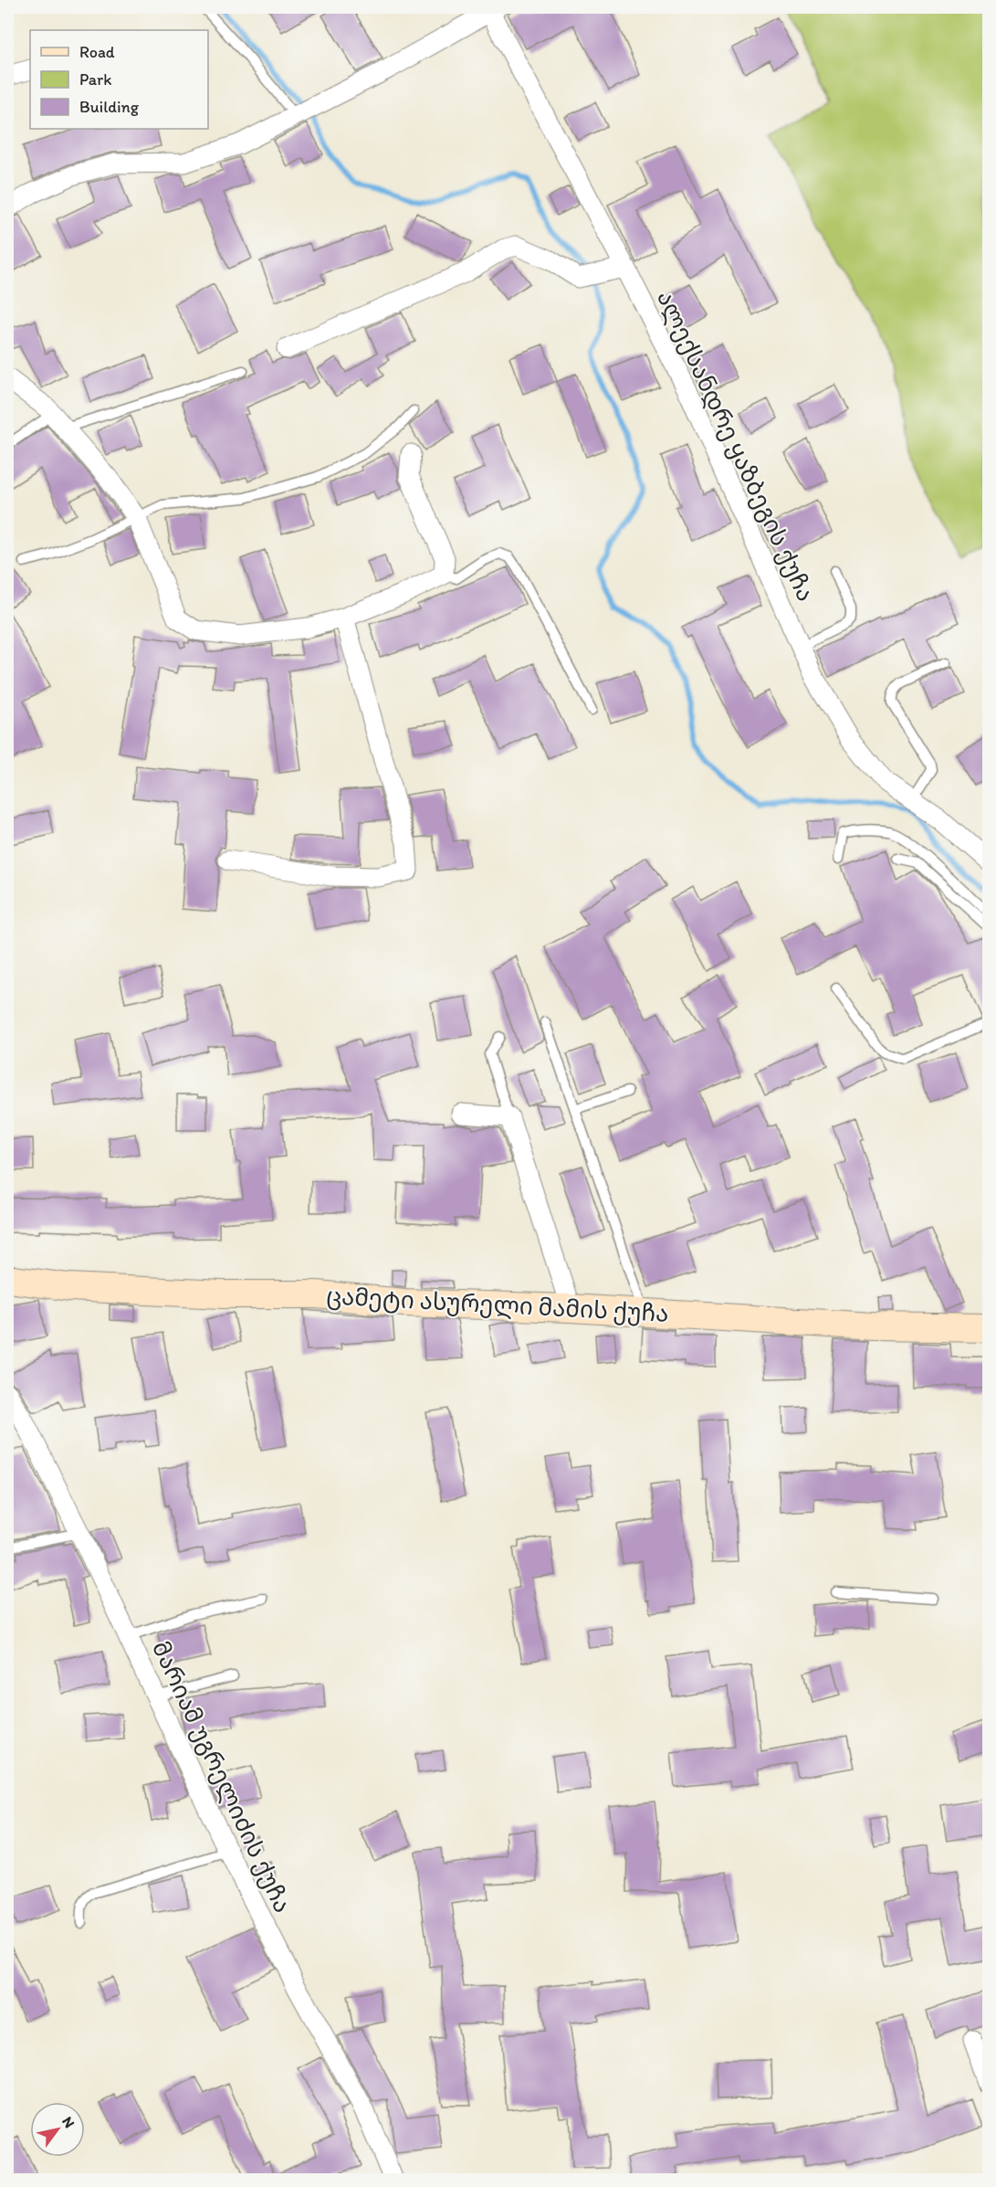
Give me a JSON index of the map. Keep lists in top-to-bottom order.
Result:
{
  "streets": {
    "street": ["ალექსანდრე ყაზბეგის ქუჩა", "ცამეტი ასურელი მამის ქუჩა", "მარიამ უგრელიძის ქუჩა"]
  },
  "legend": ["Road", "Park", "Building"],
  "north": "top right"
}
